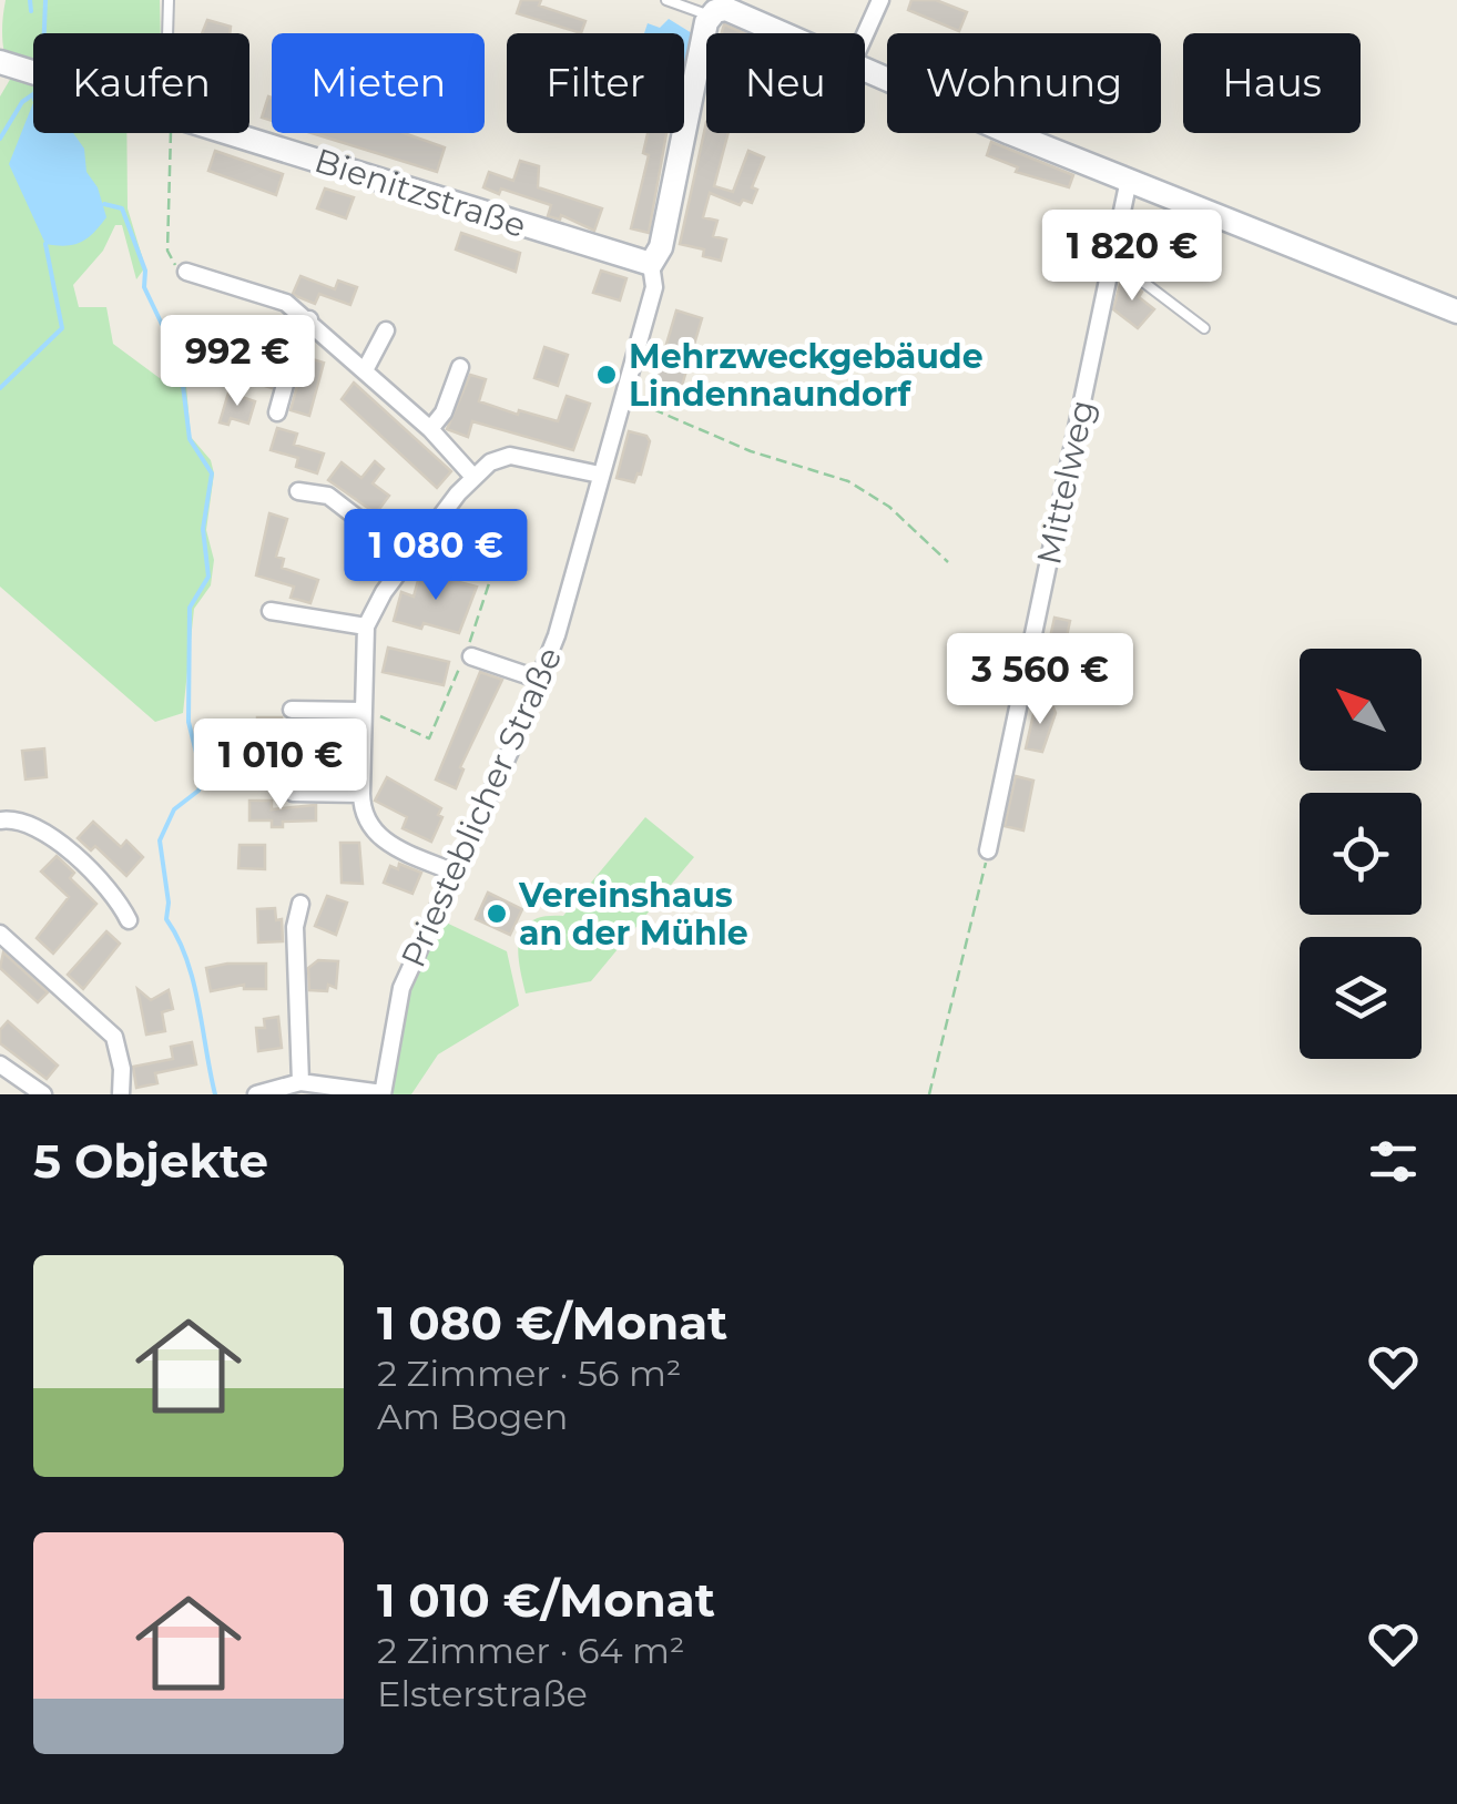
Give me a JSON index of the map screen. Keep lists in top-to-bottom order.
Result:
{
  "streets": {
    "street": ["Bienitzstraße", "Mittelweg", "Priesteblicher Straße"]
  },
  "crossings": [
    ["Bienitzstraße", "Priesteblicher Straße"]
  ],
  "places": ["Mehrzweckgebäude Lindennaundorf", "Vereinshaus an der Mühle"],
  "north": "top left",
  "page": {
    "chip": [
      "Kaufen",
      "Mieten",
      "Filter",
      "Neu",
      "Wohnung",
      "Haus"
    ],
    "price": [
      "1 820 €",
      "992 €",
      "1 080 €",
      "3 560 €",
      "1 010 €"
    ],
    "heading": "5 Objekte",
    "list": [
      {
        "name": "1 080 €/Monat",
        "note": "2 Zimmer · 56 m² · Am Bogen"
      },
      {
        "name": "1 010 €/Monat",
        "note": "2 Zimmer · 64 m² · Elsterstraße"
      }
    ]
  }
}
